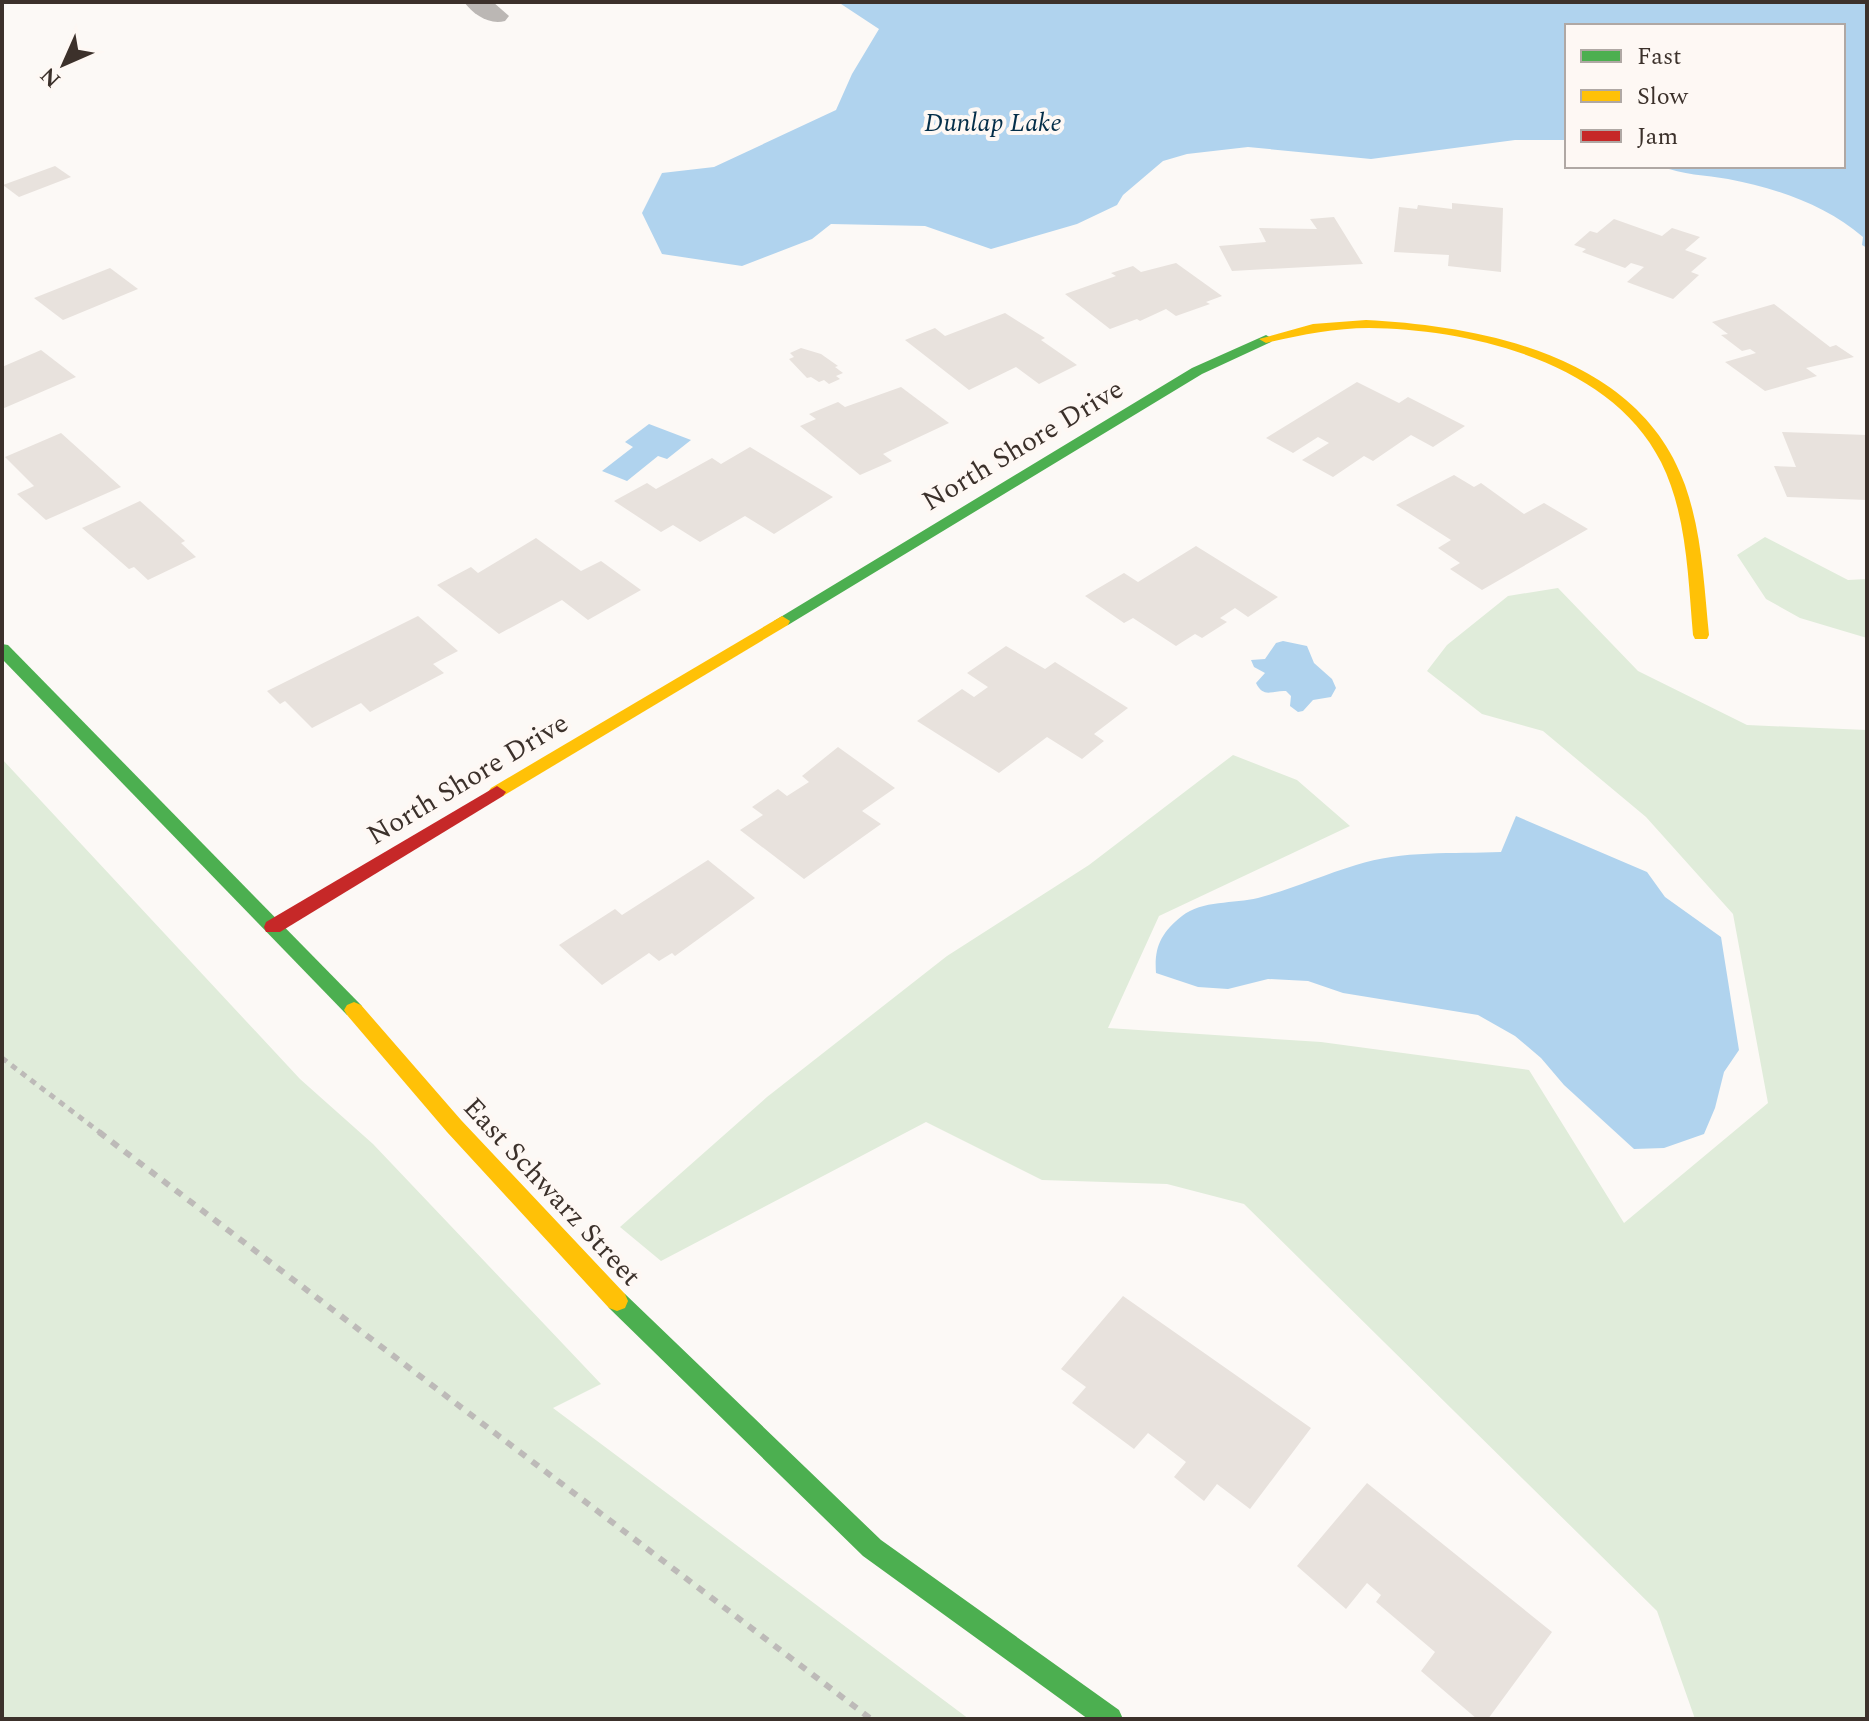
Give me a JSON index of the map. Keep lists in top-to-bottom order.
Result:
{
  "streets": {
    "street": ["North Shore Drive", "East Schwarz Street"]
  },
  "crossings": [
    ["North Shore Drive", "East Schwarz Street"]
  ],
  "water": ["Dunlap Lake"],
  "legend": ["Fast", "Slow", "Jam"],
  "north": "bottom left"
}
